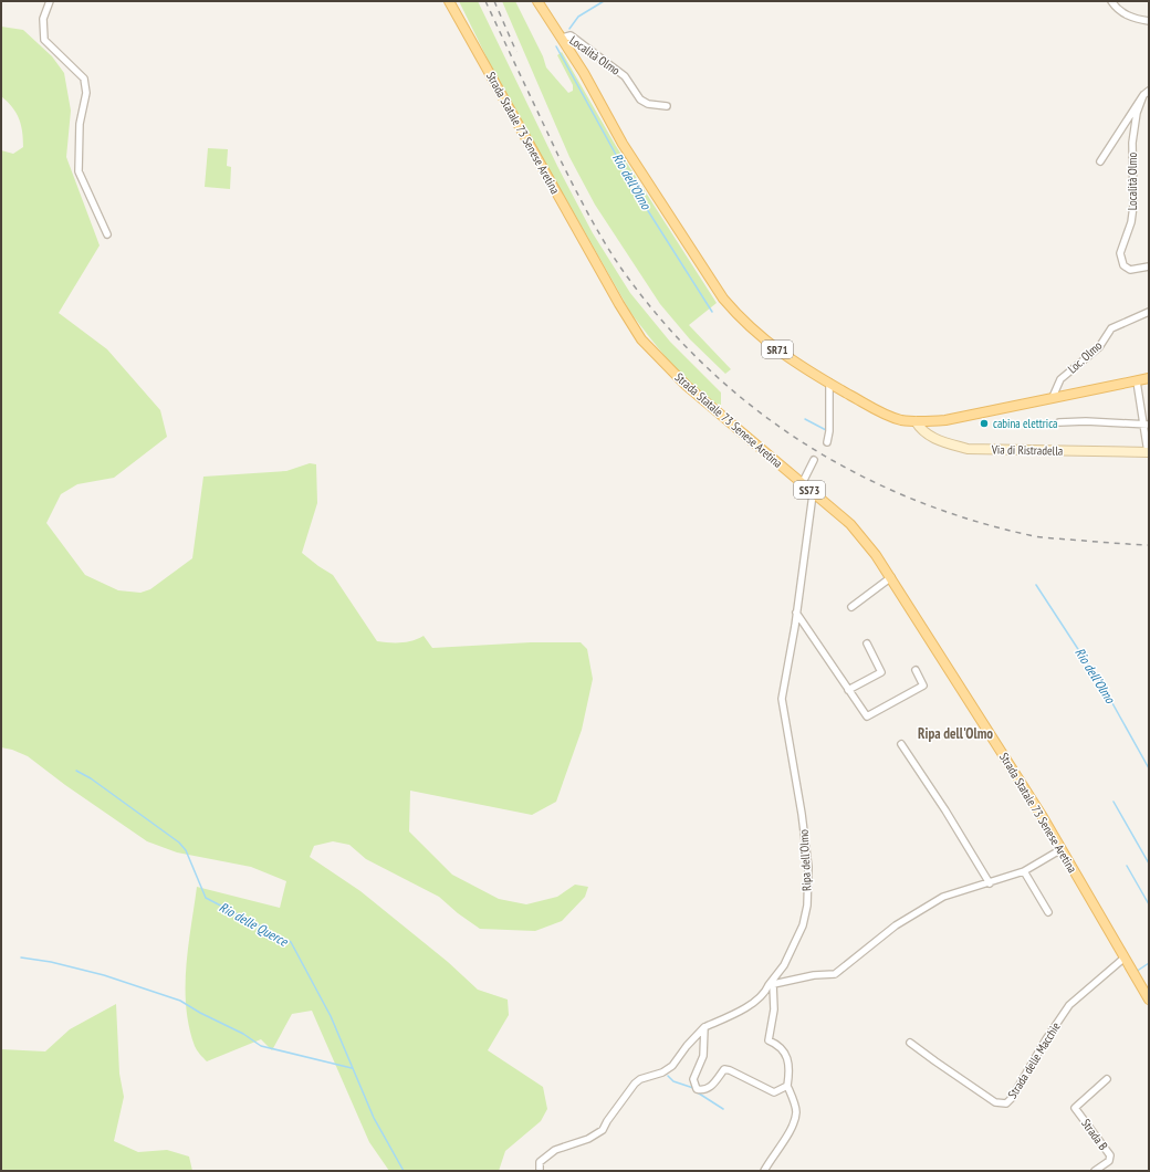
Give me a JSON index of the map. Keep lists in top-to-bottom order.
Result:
{
  "streets": {
    "main road": ["Strada Statale 73 Senese Aretina", "SR71", "SS73"],
    "street": [
      "Località Olmo",
      "Loc. Olmo",
      "Via di Ristradella",
      "Ripa dell'Olmo",
      "Strada delle Macchie",
      "Strada B"
    ]
  },
  "crossings": [
    ["Località Olmo", "SR71"],
    ["Strada Statale 73 Senese Aretina", "Ripa dell'Olmo"],
    ["Strada Statale 73 Senese Aretina", "Strada delle Macchie"],
    ["SR71", "Loc. Olmo"],
    ["SR71", "Via di Ristradella"]
  ],
  "districts": ["Ripa dell'Olmo"],
  "water": ["Rio dell'Olmo", "Rio delle Querce"],
  "places": ["cabina elettrica"]
}
